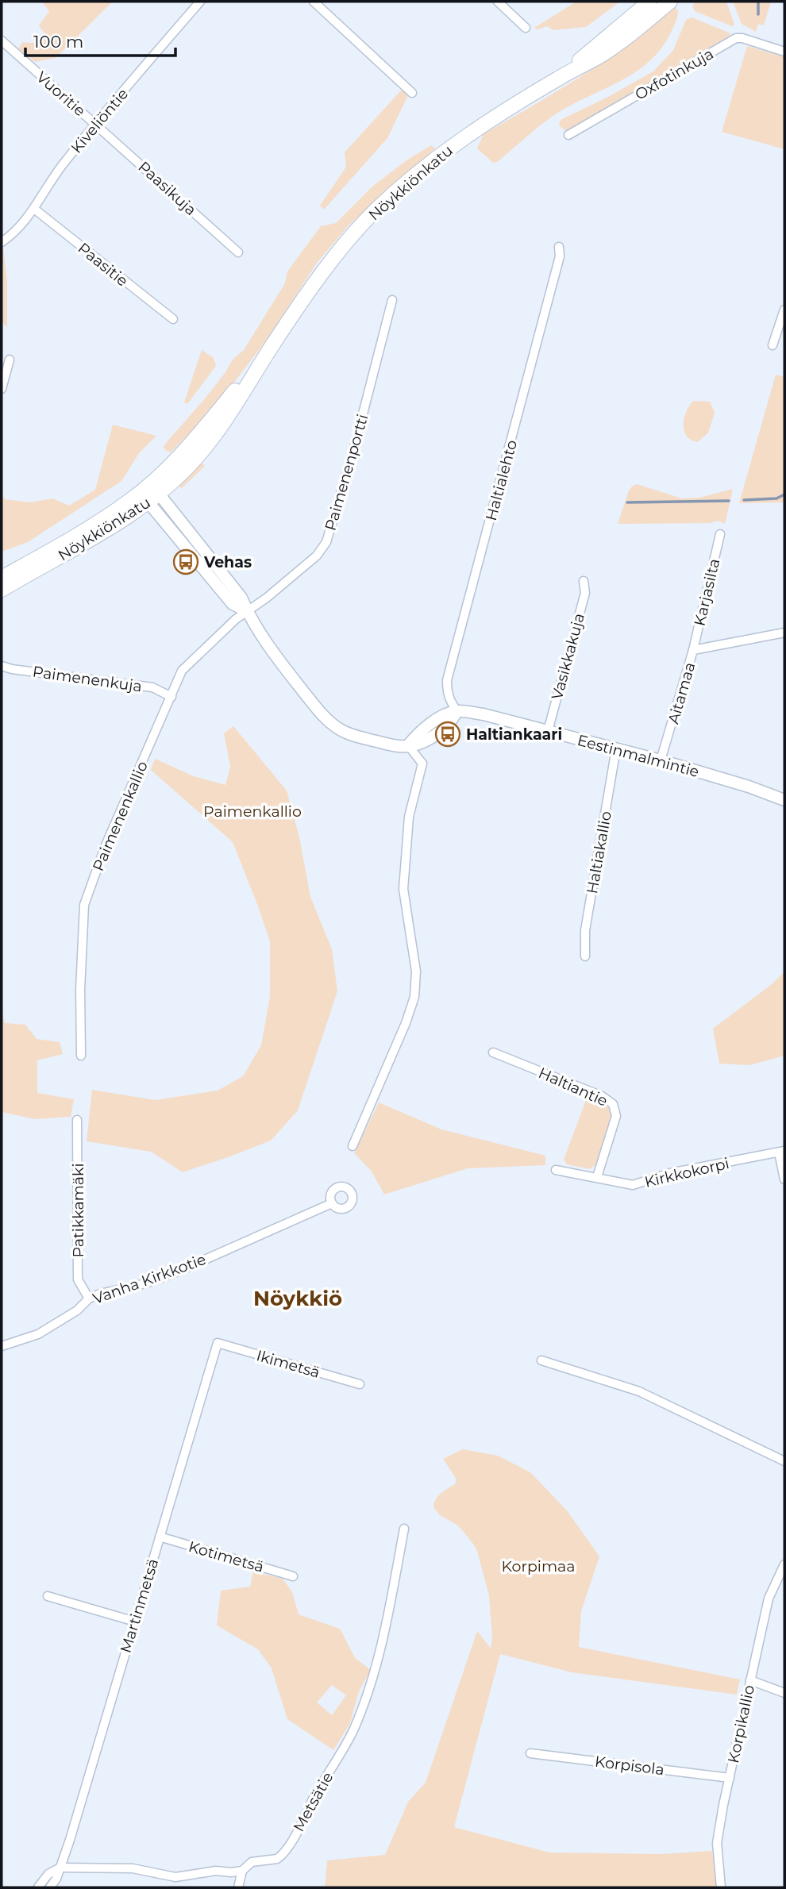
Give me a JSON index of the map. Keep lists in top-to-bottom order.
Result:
{
  "streets": {
    "main road": ["Nöykkiönkatu"],
    "street": [
      "Oxfotinkuja",
      "Vuoritie",
      "Kiveliöntie",
      "Paasikuja",
      "Paasitie",
      "Paimenenportti",
      "Haltialehto",
      "Karjasilta",
      "Vasikkakuja",
      "Paimenenkuja",
      "Aitamaa",
      "Eestinmalmintie",
      "Paimenenkallio",
      "Haltiakallio",
      "Haltiantie",
      "Kirkkokorpi",
      "Patikkamäki",
      "Vanha Kirkkotie",
      "Ikimetsä",
      "Kotimetsä",
      "Martinmetsä",
      "Korpikallio",
      "Korpisola",
      "Metsätie"
    ]
  },
  "crossings": [
    ["Vuoritie", "Kiveliöntie"],
    ["Vuoritie", "Paasikuja"],
    ["Kiveliöntie", "Paasikuja"],
    ["Kiveliöntie", "Paasitie"],
    ["Paimenenportti", "Paimenenkallio"],
    ["Haltialehto", "Eestinmalmintie"],
    ["Karjasilta", "Aitamaa"],
    ["Vasikkakuja", "Eestinmalmintie"],
    ["Paimenenkuja", "Paimenenkallio"],
    ["Aitamaa", "Eestinmalmintie"],
    ["Eestinmalmintie", "Haltiakallio"],
    ["Haltiantie", "Kirkkokorpi"],
    ["Patikkamäki", "Vanha Kirkkotie"],
    ["Ikimetsä", "Martinmetsä"],
    ["Kotimetsä", "Martinmetsä"],
    ["Martinmetsä", "Metsätie"],
    ["Korpikallio", "Korpisola"]
  ],
  "districts": ["Nöykkiö"],
  "parks": ["Paimenkallio", "Korpimaa"],
  "places": {
    "bus stop": ["Vehas", "Haltiankaari"]
  },
  "scale_bar": "100 m"
}
